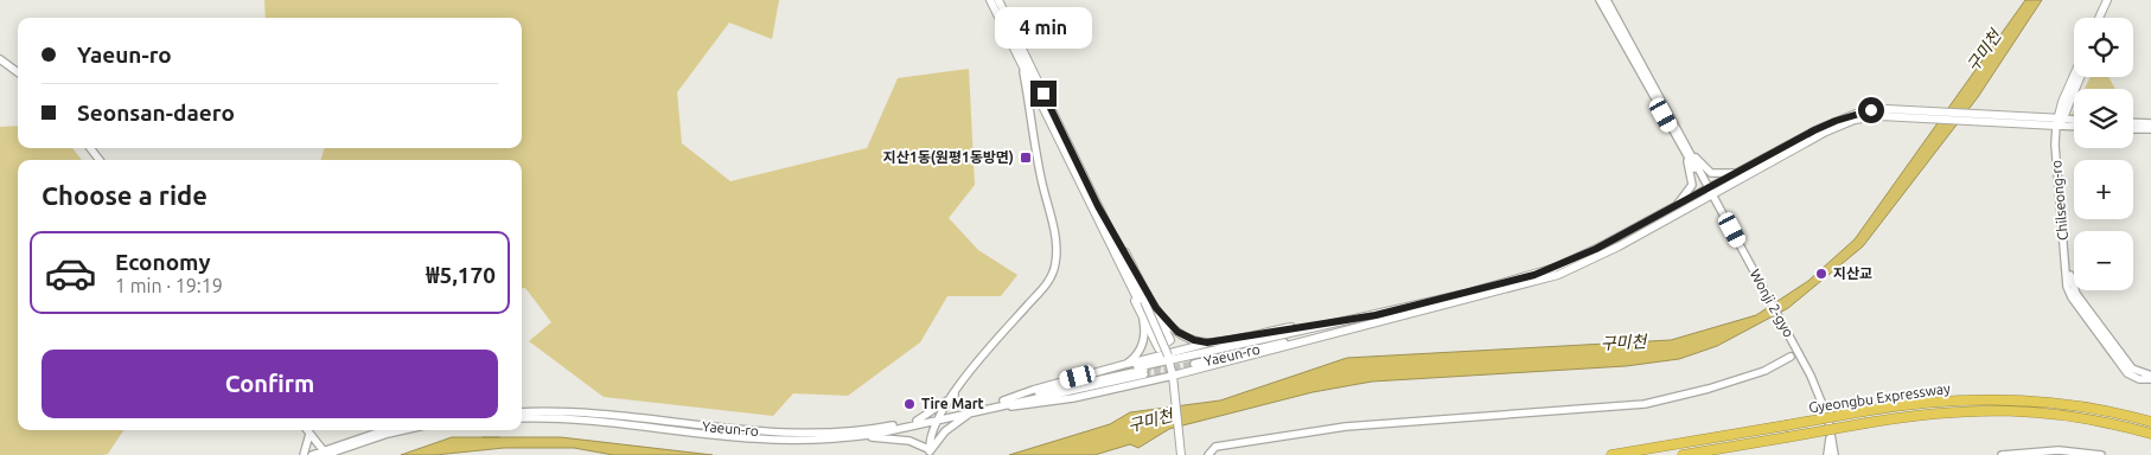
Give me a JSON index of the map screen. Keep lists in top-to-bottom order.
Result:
{
  "streets": {
    "highway": ["Gyeongbu Expressway"],
    "main road": ["Yaeun-ro"],
    "street": ["Chilseong-ro", "Wonji 2-gyo"]
  },
  "crossings": [
    ["Wonji 2-gyo", "Yaeun-ro"]
  ],
  "water": ["구미천"],
  "places": {
    "transit": ["지산1동(원평1동방면)"],
    "other": ["지산교", "Tire Mart"]
  },
  "page": {
    "bubble": "4 min",
    "map_buttons": ["+", "−"],
    "banner": ["Yaeun-ro", "Seonsan-daero"],
    "heading": "Choose a ride",
    "list": [
      {
        "name": "Economy",
        "note": "1 min · 19:19",
        "value": "₩5,170"
      }
    ],
    "buttons": "Confirm"
  }
}
